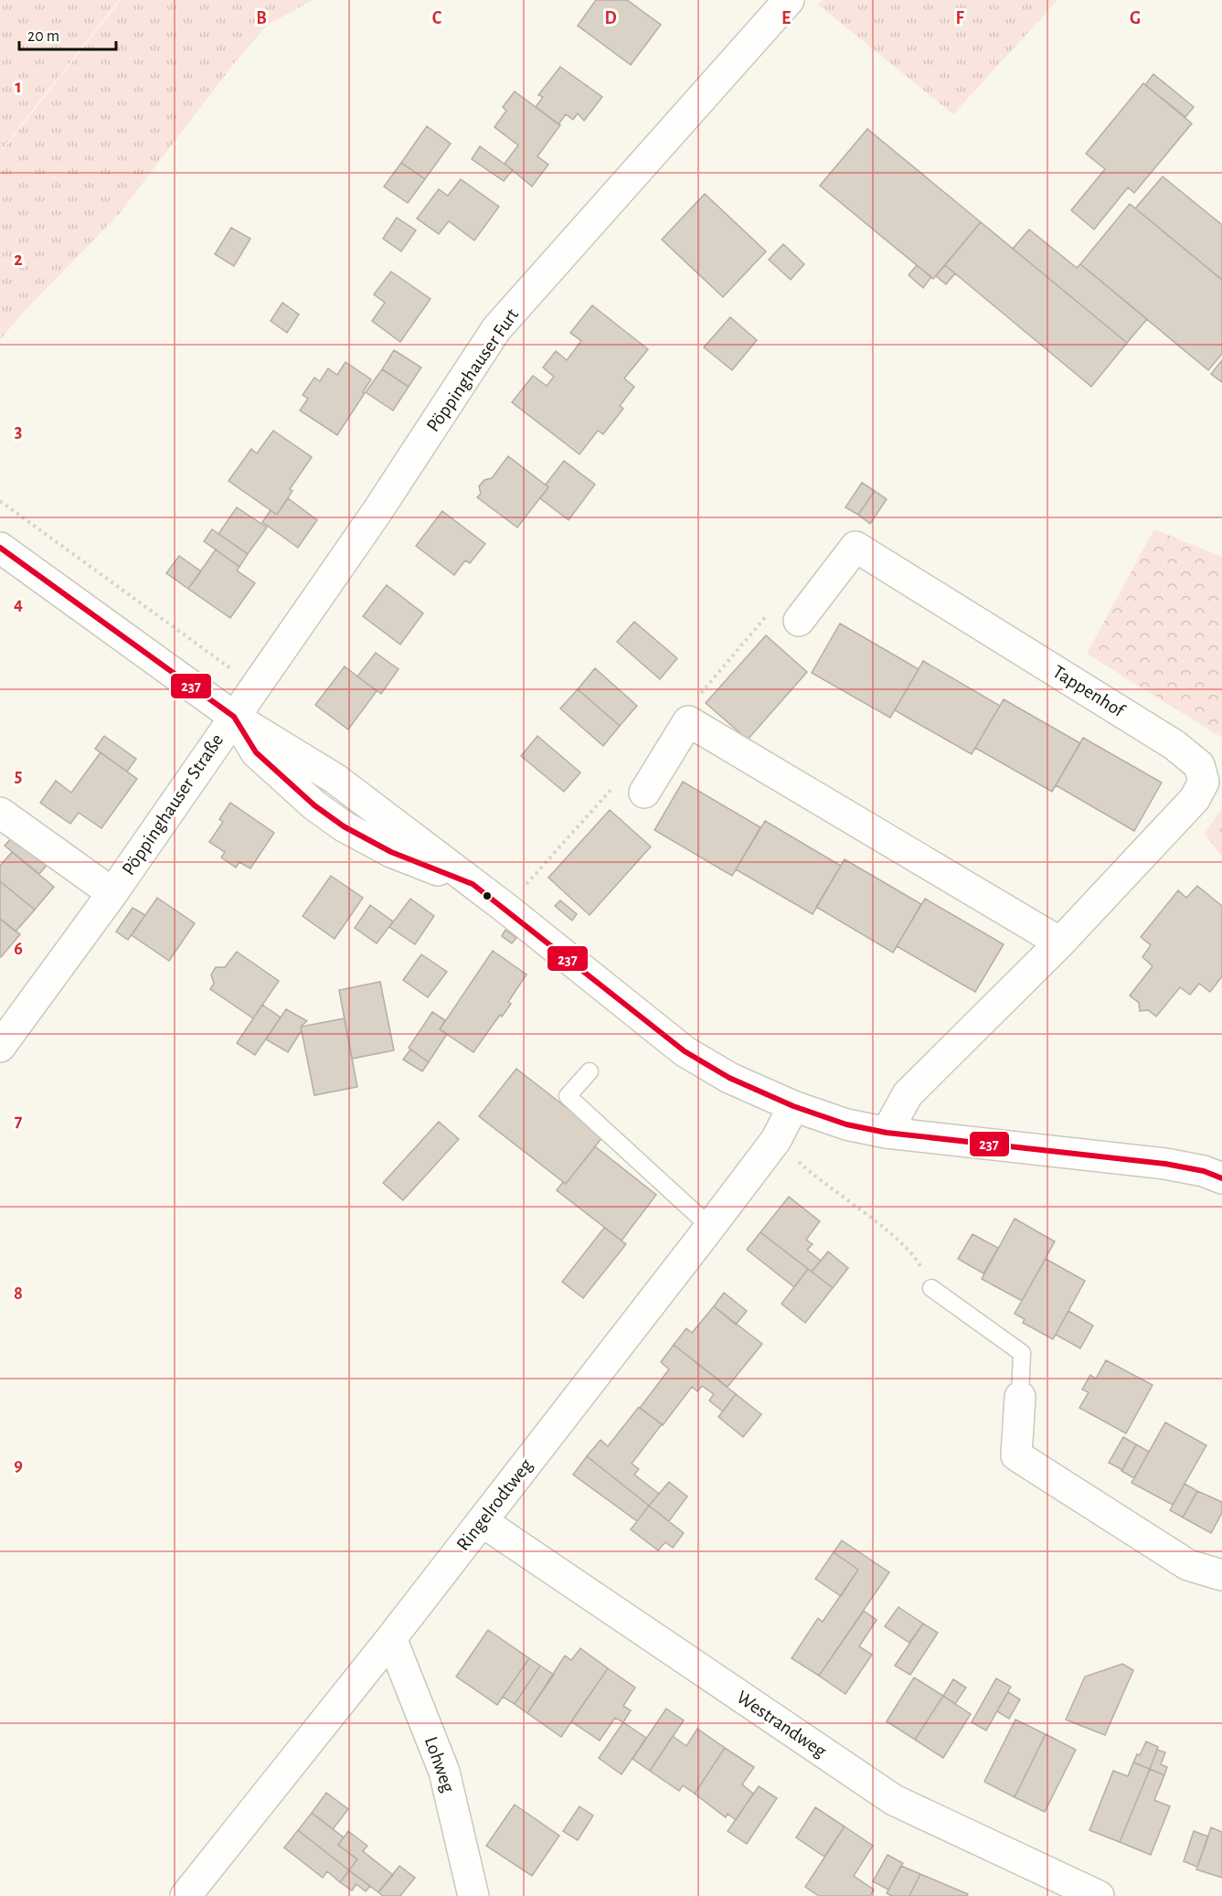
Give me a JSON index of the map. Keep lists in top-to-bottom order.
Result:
{
  "streets": {
    "street": [
      "Pöppinghauser Furt",
      "Tappenhof",
      "Pöppinghauser Straße",
      "Ringelrodtweg",
      "Westrandweg",
      "Lohweg"
    ]
  },
  "crossings": [
    ["Pöppinghauser Furt", "Pöppinghauser Straße"],
    ["Tappenhof", "Pöppinghauser Straße"],
    ["Pöppinghauser Straße", "Ringelrodtweg"],
    ["Ringelrodtweg", "Westrandweg"],
    ["Ringelrodtweg", "Lohweg"]
  ],
  "lines": ["transit line 237"],
  "scale_bar": "20 m",
  "grid": {
    "columns": [
      "B",
      "C",
      "D",
      "E",
      "F",
      "G"
    ],
    "rows": [
      "1",
      "2",
      "3",
      "4",
      "5",
      "6",
      "7",
      "8",
      "9"
    ]
  }
}
